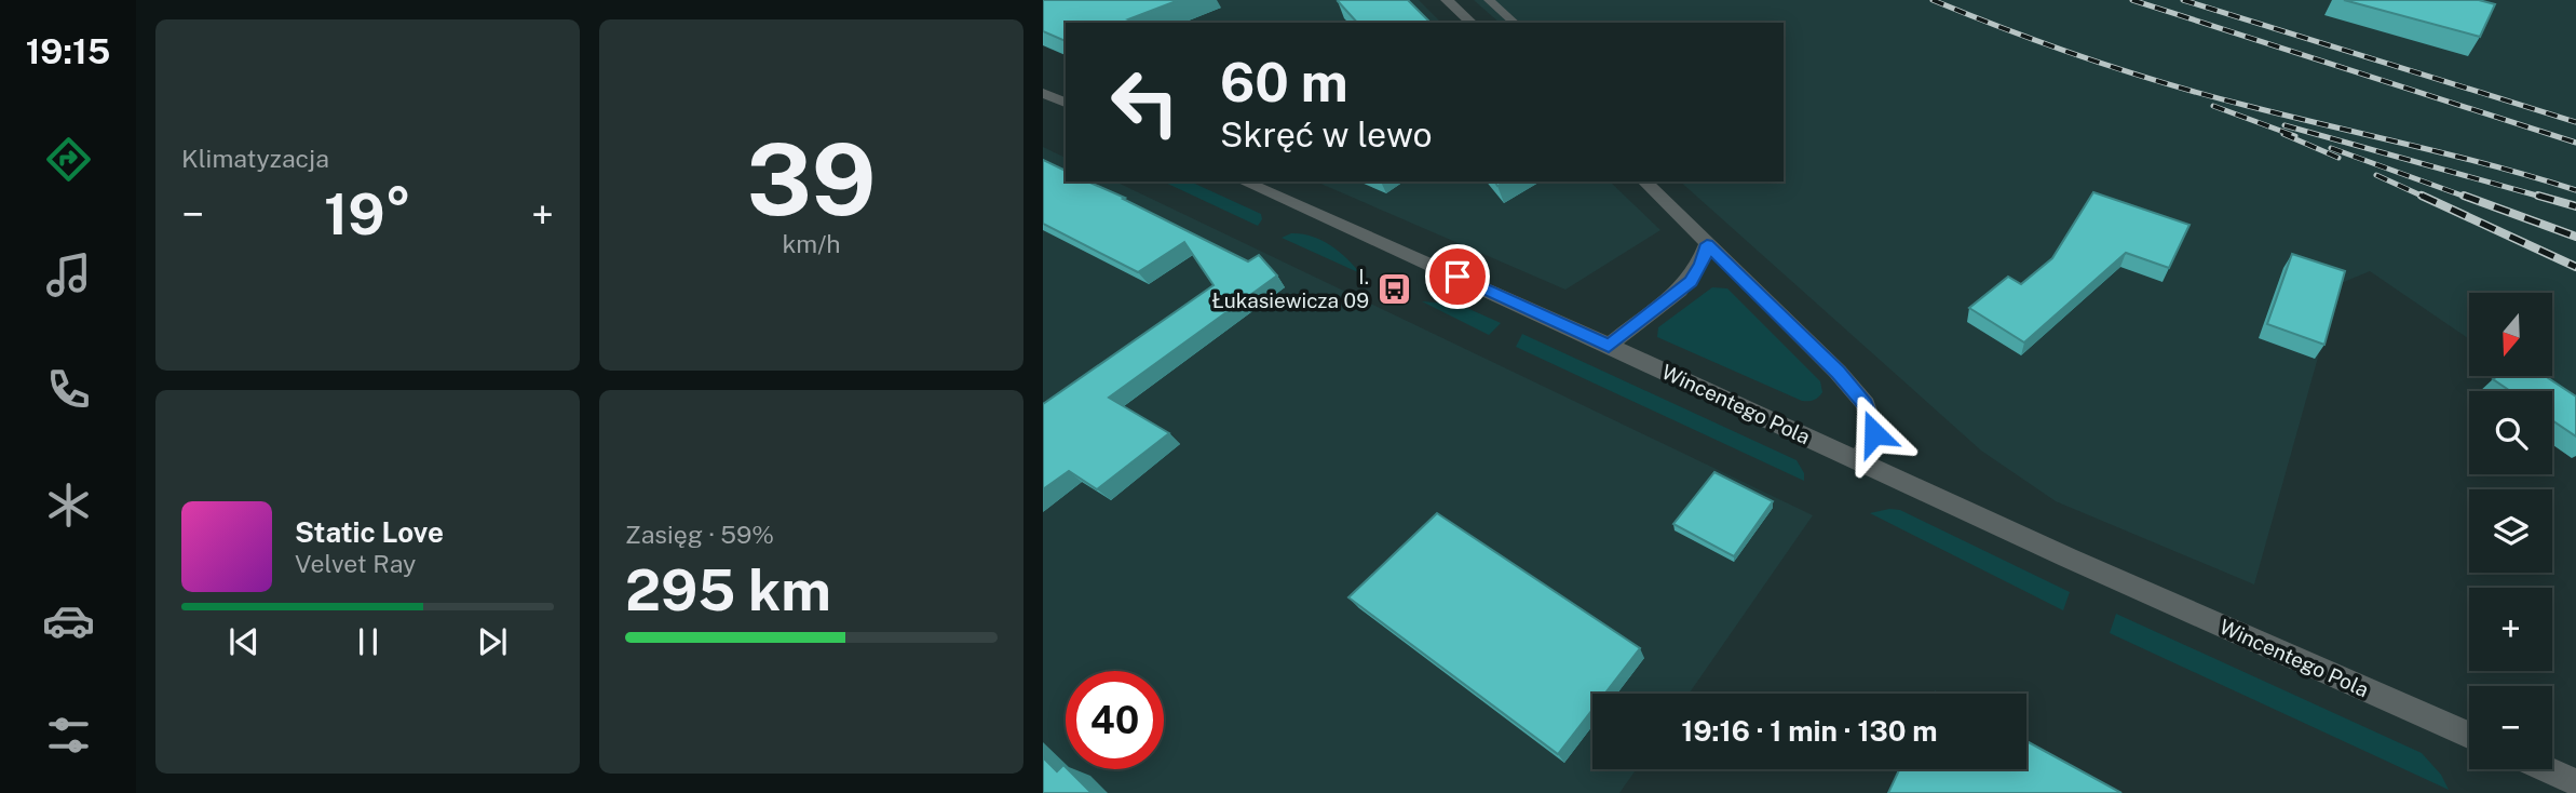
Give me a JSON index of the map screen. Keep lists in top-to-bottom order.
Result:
{
  "streets": {
    "street": ["Wincentego Pola"]
  },
  "places": {
    "bus stop": ["I. Łukasiewicza 09"]
  },
  "north": "bottom",
  "page": {
    "tabs": "19:15",
    "tile": [
      "Klimatyzacja",
      ["39", "km/h"],
      ["Zasięg · 59%", "295 km"]
    ],
    "turn": ["60 m", "Skręć w lewo"],
    "heat": ["−", "19°", "+"],
    "map_buttons": ["+", "−"],
    "song": ["Static Love", "Velvet Ray"],
    "limit": "40",
    "trip": "19:16 · 1 min · 130 m"
  }
}
